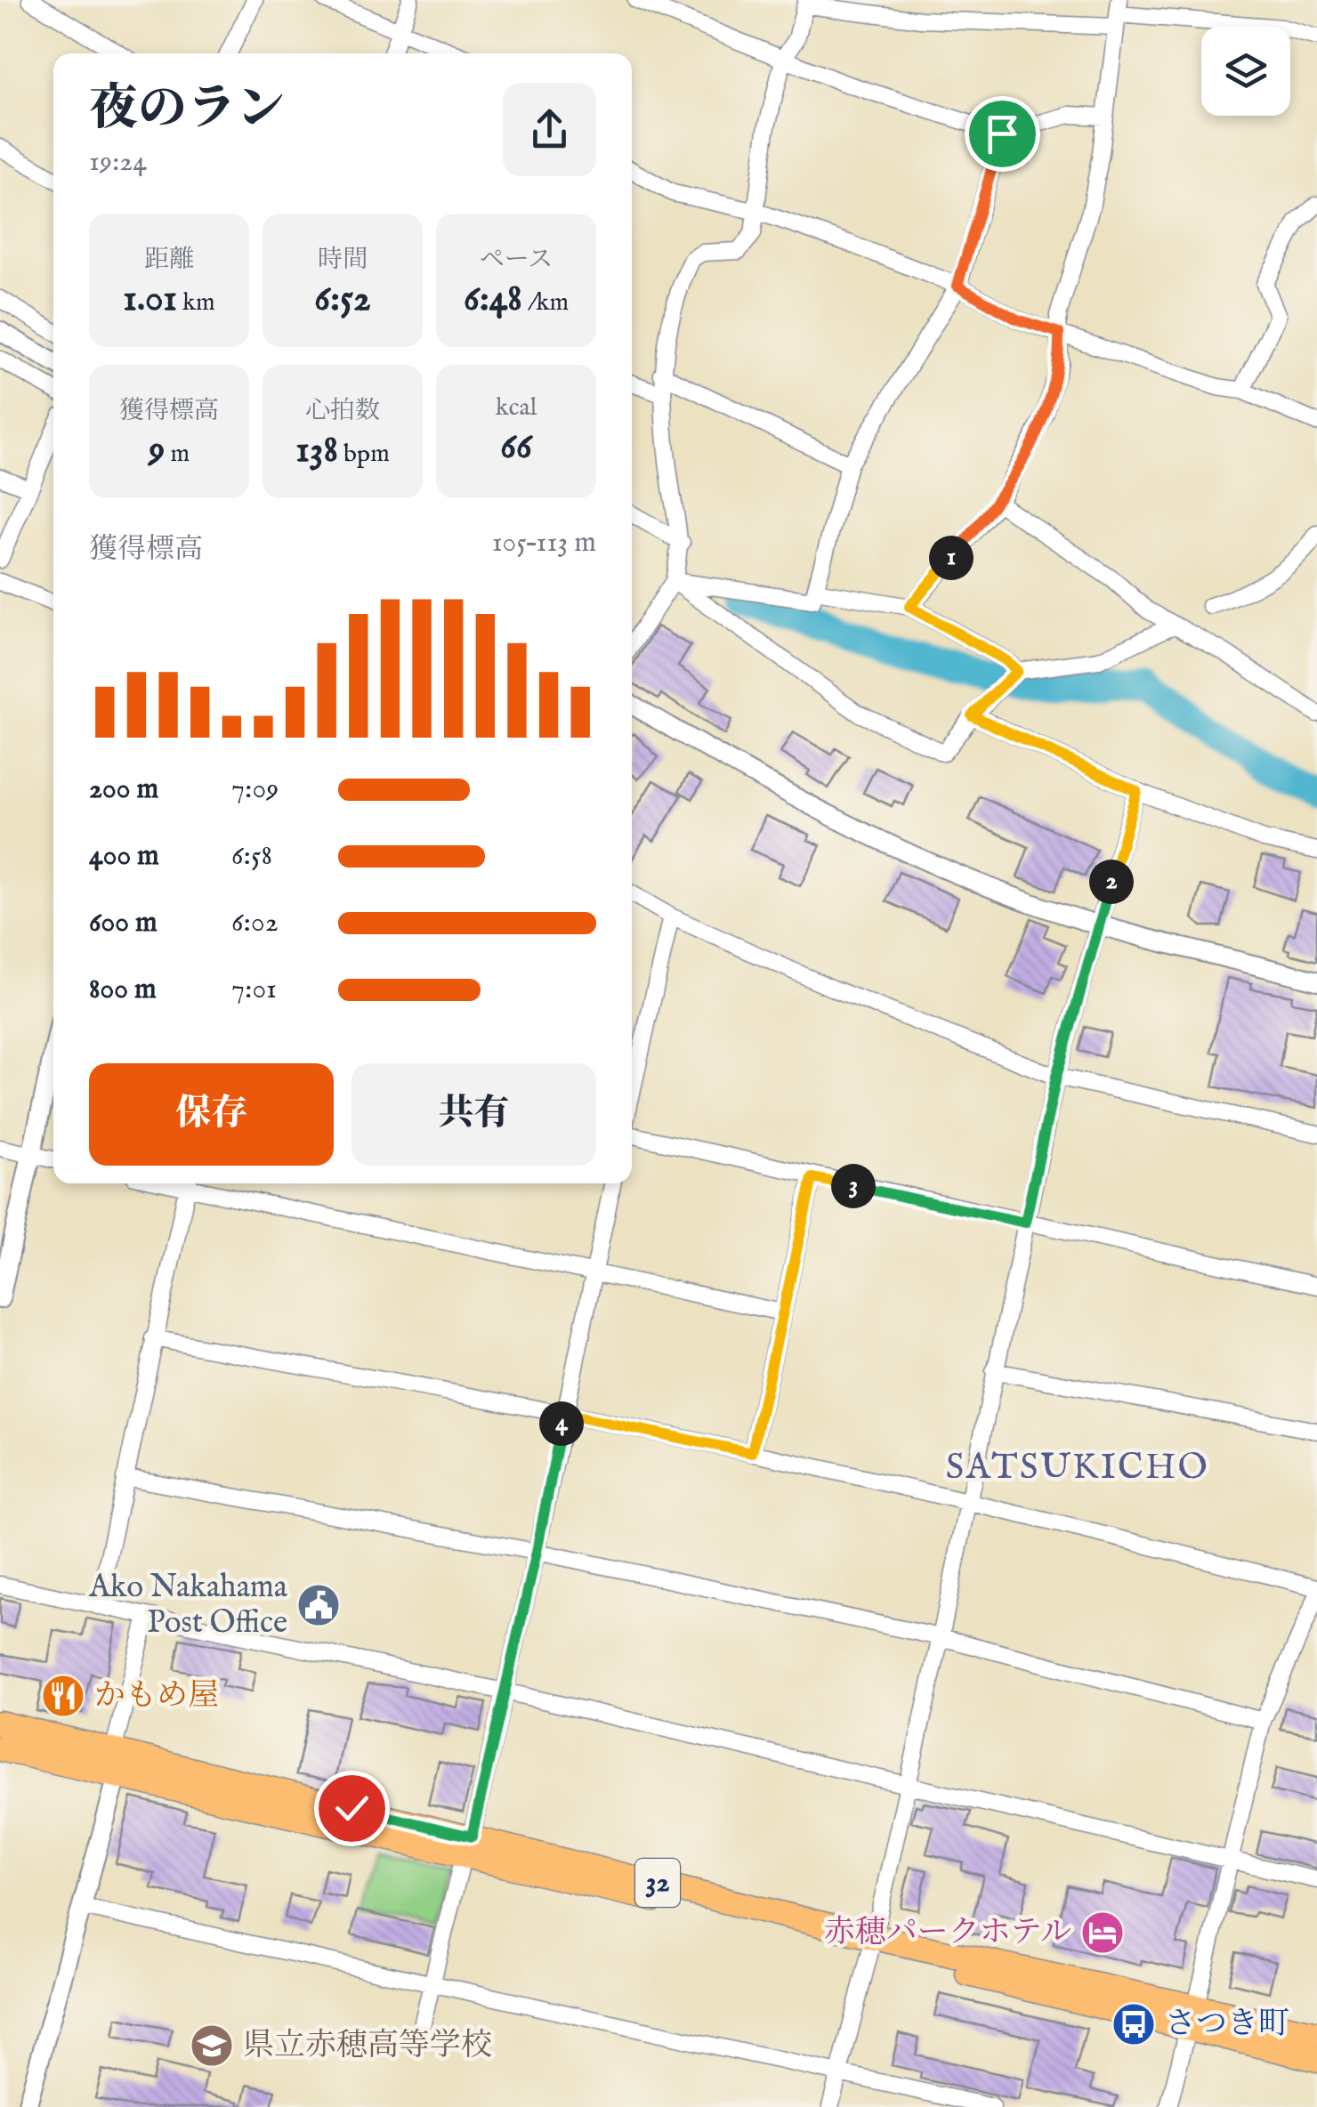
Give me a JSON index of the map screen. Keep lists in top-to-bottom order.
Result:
{
  "streets": {
    "main road": ["32"]
  },
  "districts": ["SATSUKICHO"],
  "places": {
    "public building": ["Ako Nakahama Post Office"],
    "restaurant": ["かもめ屋"],
    "hotel": ["赤穂パークホテル"],
    "bus stop": ["さつき町"],
    "school or university": ["県立赤穂高等学校"]
  },
  "page": {
    "heading": ["夜のラン", "19:24"],
    "stats": [
      ["距離", "1.01 km"],
      ["時間", "6:52"],
      ["ペース", "6:48 /km"],
      ["獲得標高", "9 m"],
      ["心拍数", "138 bpm"],
      ["kcal", "66"]
    ],
    "chart": ["獲得標高", "105–113 m"],
    "pins": [
      "1",
      "2",
      "3",
      "4"
    ],
    "list": [
      {
        "name": "200 m",
        "note": "7:09"
      },
      {
        "name": "400 m",
        "note": "6:58"
      },
      {
        "name": "600 m",
        "note": "6:02"
      },
      {
        "name": "800 m",
        "note": "7:01"
      }
    ],
    "buttons": ["保存", "共有"]
  }
}
